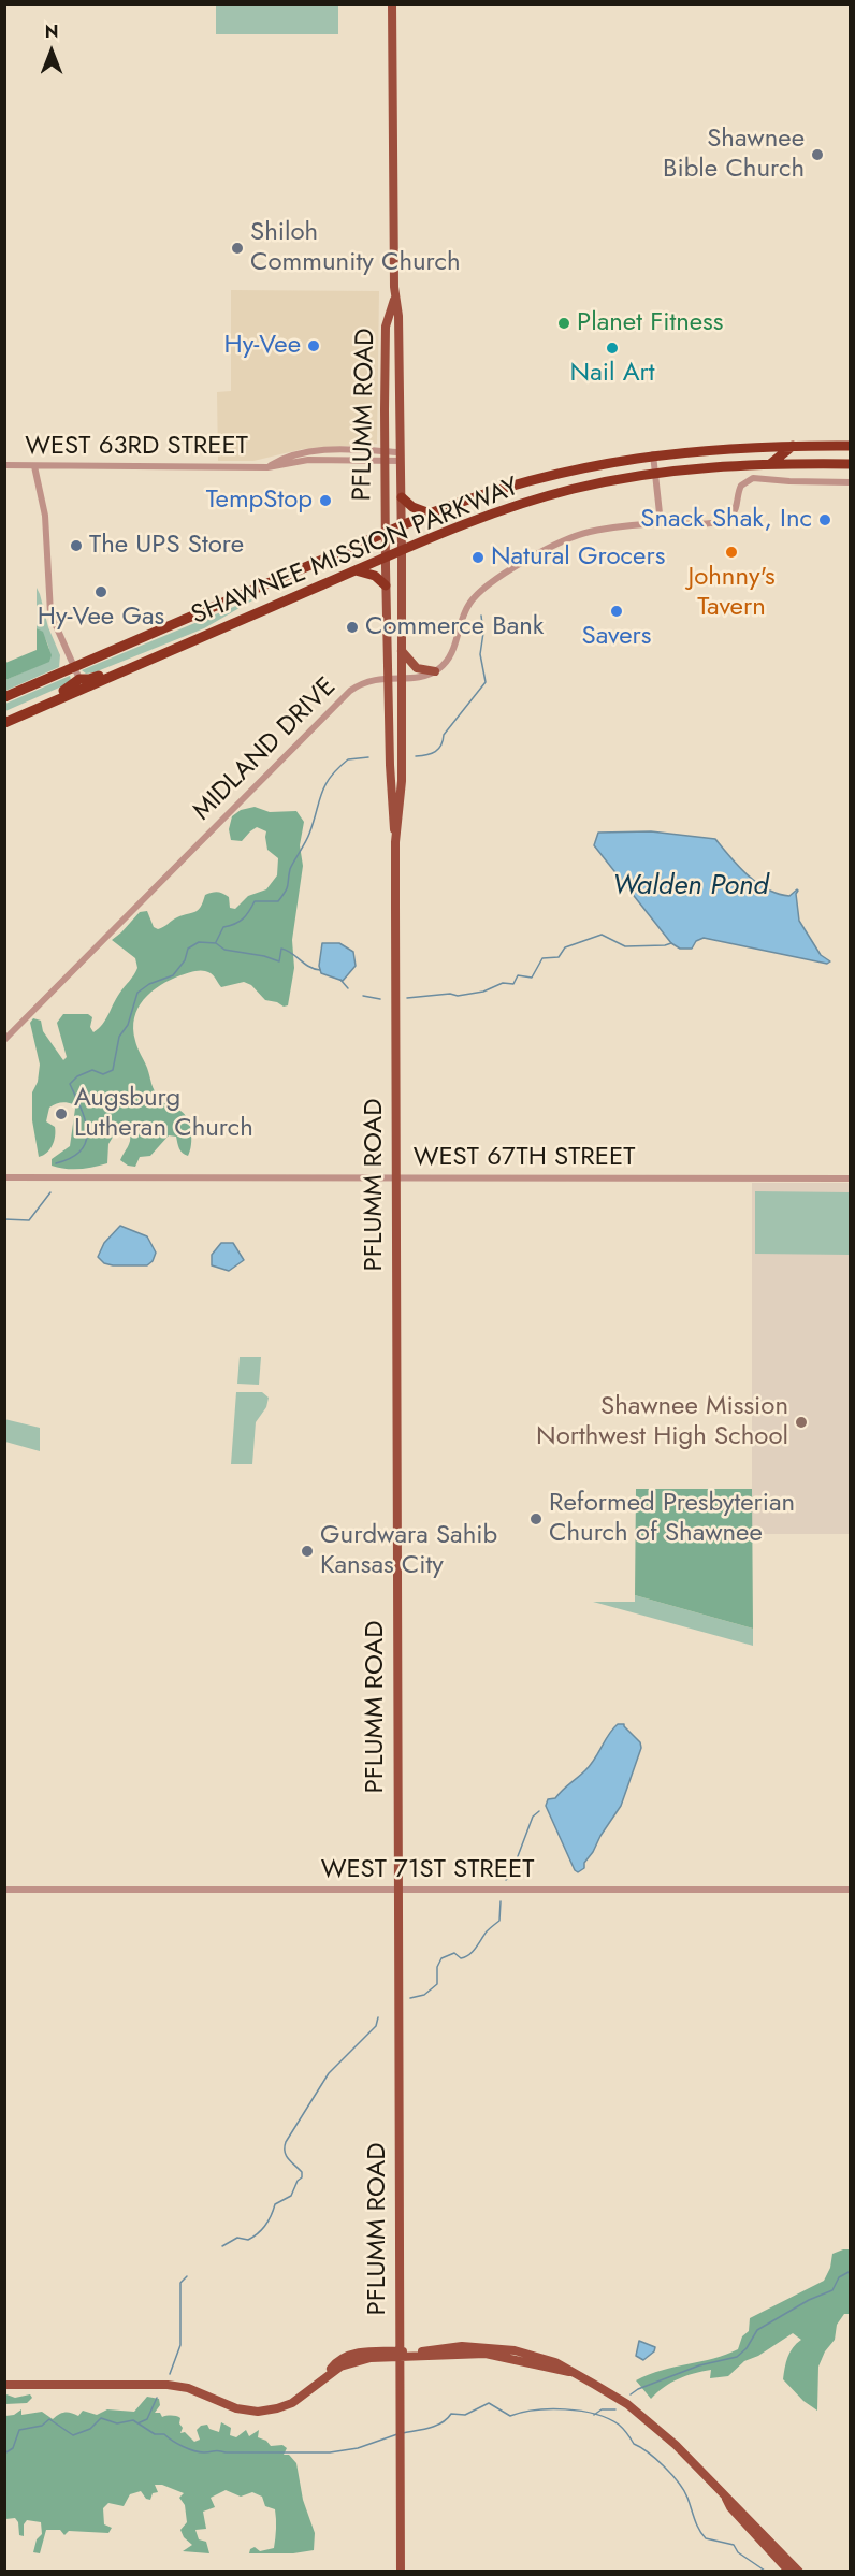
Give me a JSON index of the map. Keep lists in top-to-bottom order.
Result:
{
  "streets": {
    "highway": ["SHAWNEE MISSION PARKWAY"],
    "main road": ["PFLUMM ROAD"],
    "street": [
      "WEST 63RD STREET",
      "MIDLAND DRIVE",
      "WEST 67TH STREET",
      "WEST 71ST STREET"
    ]
  },
  "crossings": [
    ["PFLUMM ROAD", "WEST 63RD STREET"],
    ["PFLUMM ROAD", "SHAWNEE MISSION PARKWAY"],
    ["PFLUMM ROAD", "MIDLAND DRIVE"],
    ["PFLUMM ROAD", "WEST 67TH STREET"],
    ["PFLUMM ROAD", "WEST 71ST STREET"]
  ],
  "water": ["Walden Pond"],
  "places": [
    "Shawnee Bible Church",
    "Shiloh Community Church",
    "Planet Fitness",
    "Hy-Vee",
    "Nail Art",
    "TempStop",
    "Snack Shak, Inc",
    "The UPS Store",
    "Johnny's Tavern",
    "Natural Grocers",
    "Hy-Vee Gas",
    "Savers",
    "Commerce Bank",
    "Augsburg Lutheran Church",
    "Shawnee Mission Northwest High School",
    "Reformed Presbyterian Church of Shawnee",
    "Gurdwara Sahib Kansas City"
  ],
  "north": "top"
}
